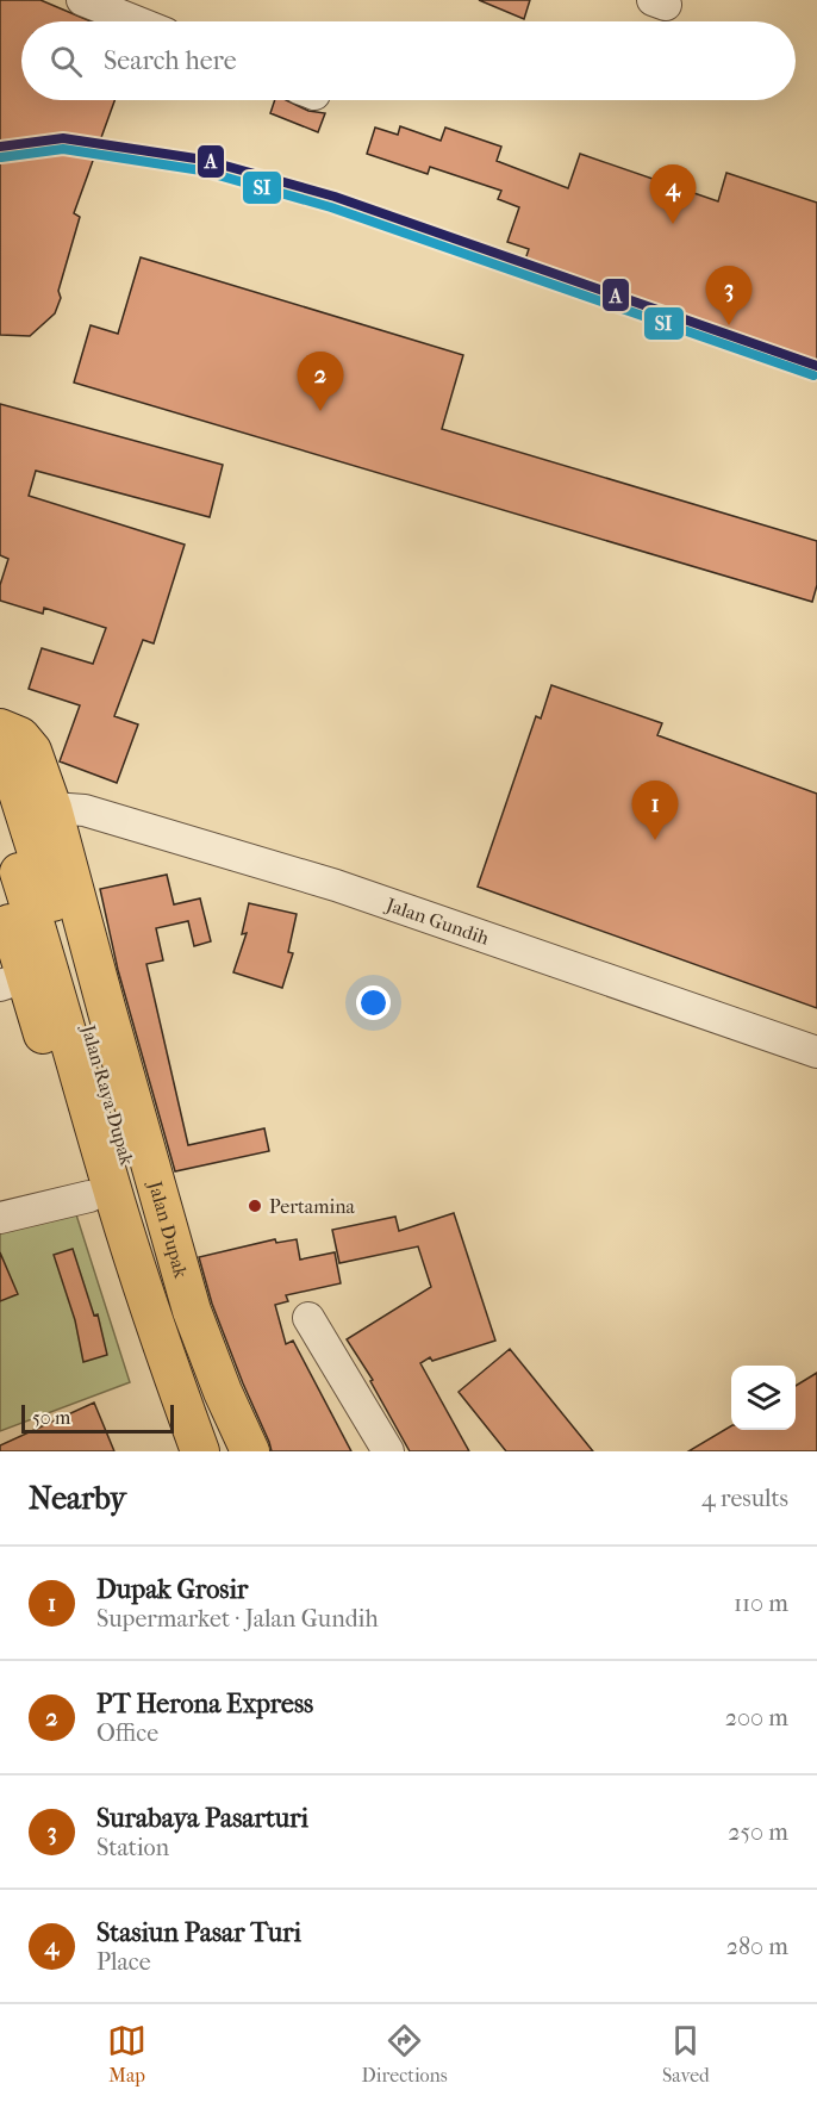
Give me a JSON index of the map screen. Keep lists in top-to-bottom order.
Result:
{
  "streets": {
    "main road": ["Jalan Raya Dupak"],
    "street": ["Jalan Gundih"]
  },
  "places": ["Pertamina"],
  "lines": ["transit line A", "transit line SI"],
  "scale_bar": "50 m",
  "page": {
    "search": "Search here",
    "pins": [
      "4",
      "3",
      "2",
      "1"
    ],
    "scale": "50 m",
    "heading": ["Nearby", "4 results"],
    "list": [
      {
        "mark": "1",
        "name": "Dupak Grosir",
        "note": "Supermarket · Jalan Gundih",
        "value": "110 m"
      },
      {
        "mark": "2",
        "name": "PT Herona Express",
        "note": "Office",
        "value": "200 m"
      },
      {
        "mark": "3",
        "name": "Surabaya Pasarturi",
        "note": "Station",
        "value": "250 m"
      },
      {
        "mark": "4",
        "name": "Stasiun Pasar Turi",
        "note": "Place",
        "value": "280 m"
      }
    ],
    "nav": ["Map", "Directions", "Saved"]
  }
}
